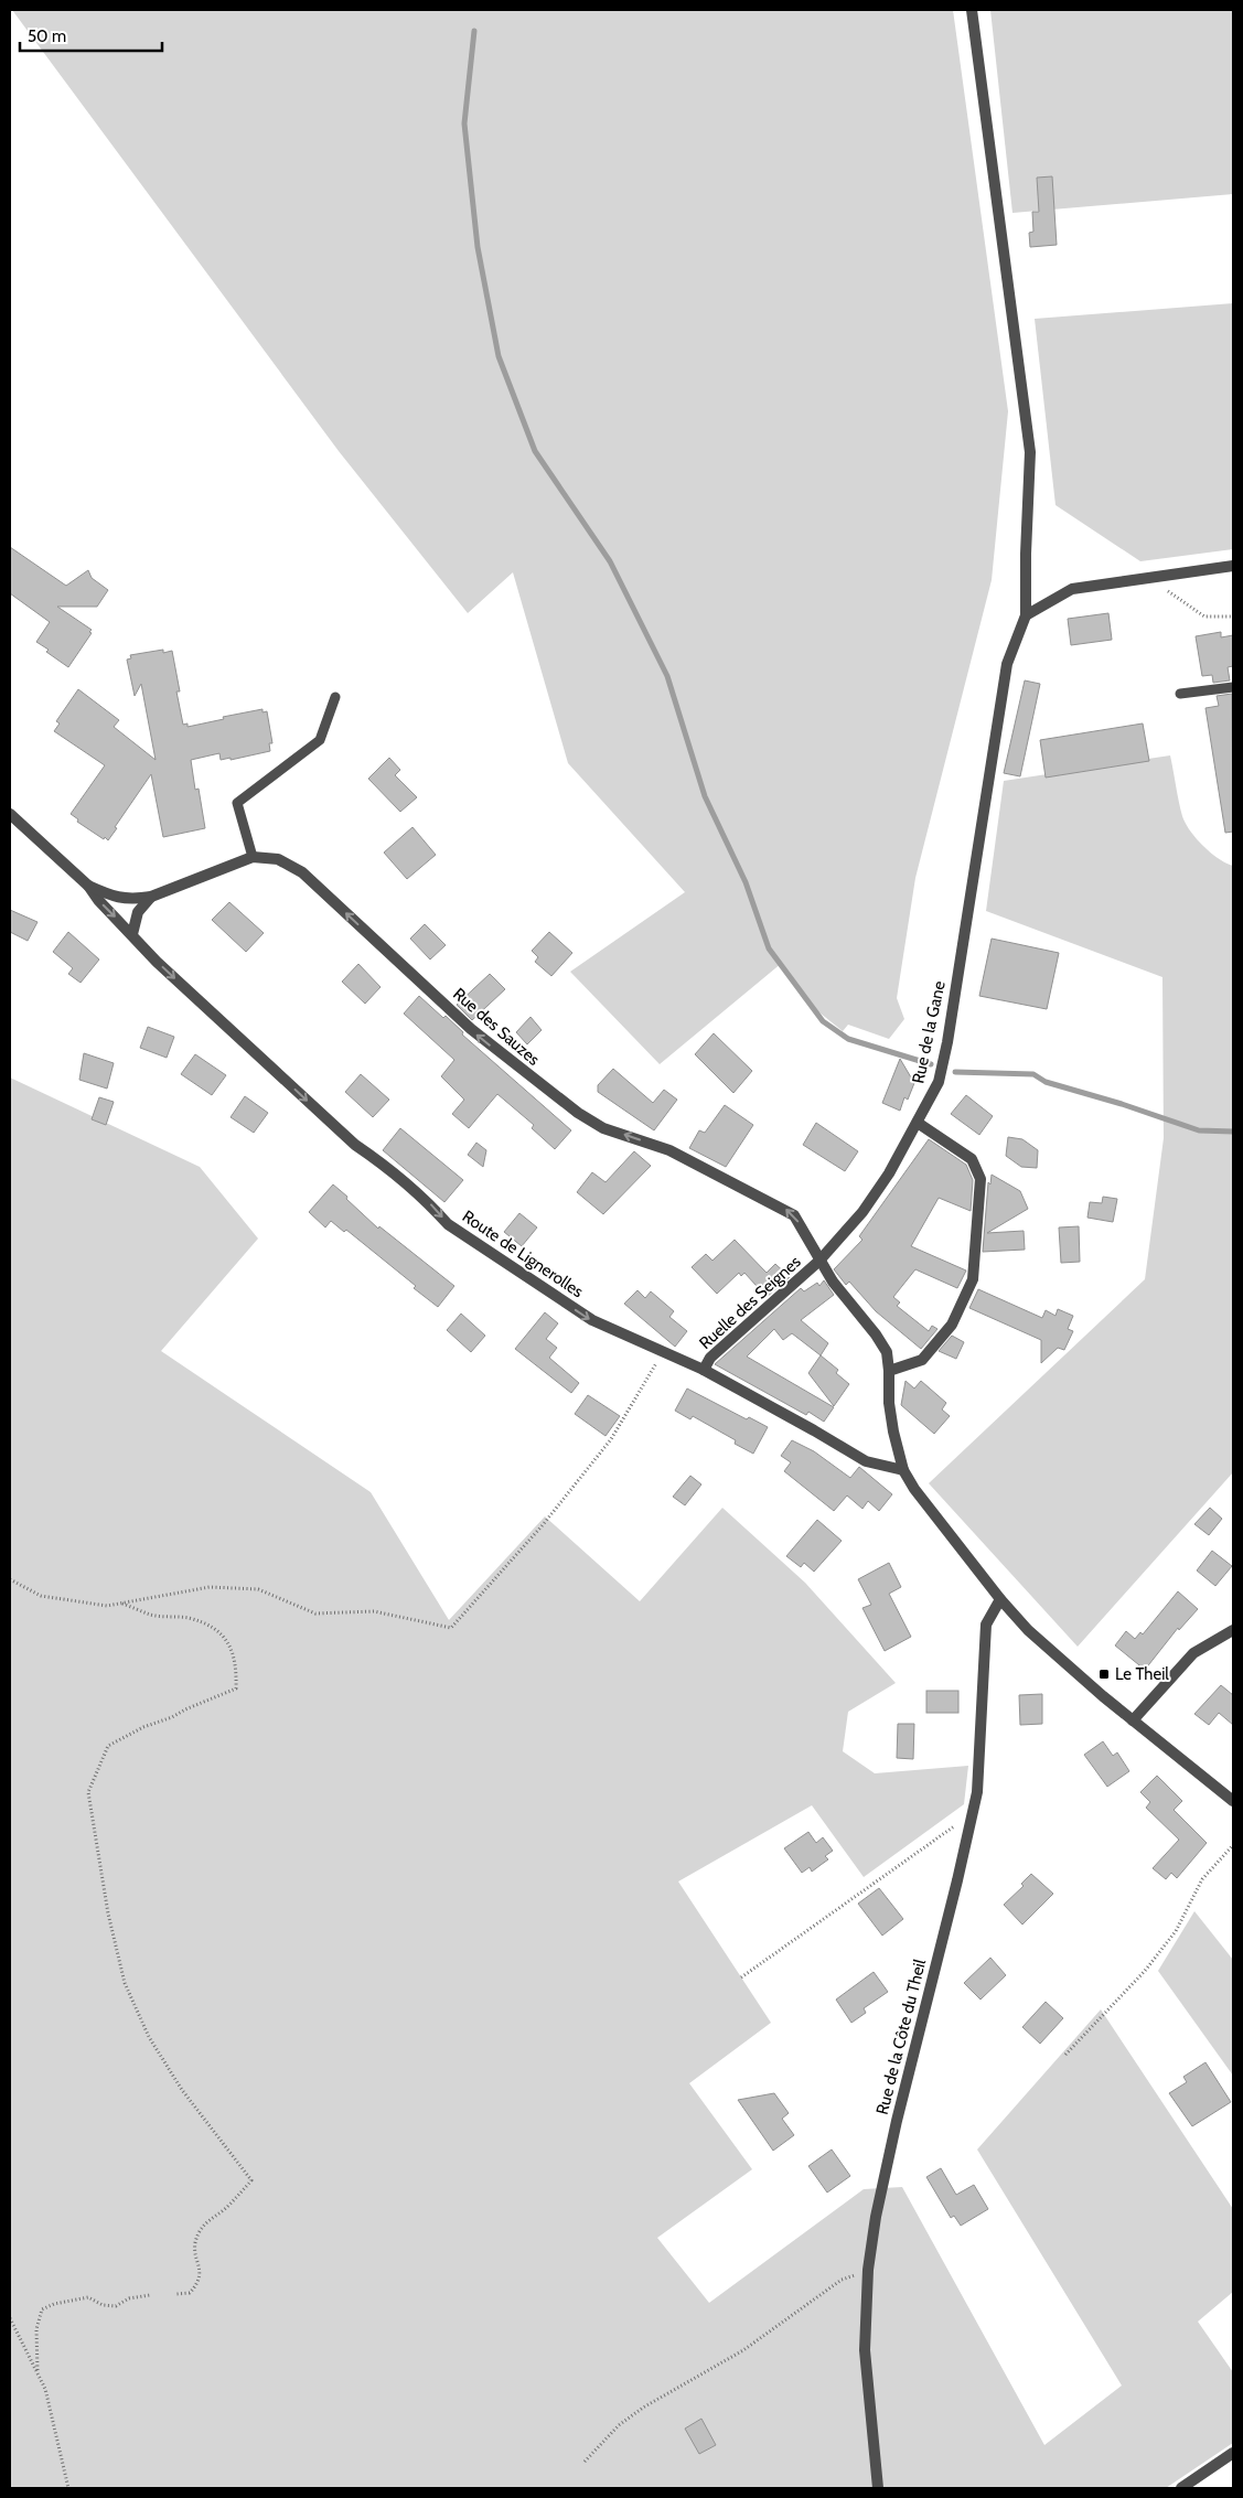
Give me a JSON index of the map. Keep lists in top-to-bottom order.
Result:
{
  "streets": {
    "street": [
      "Rue des Sauzes",
      "Rue de la Gane",
      "Route de Lignerolles",
      "Ruelle des Seignes",
      "Rue de la Côte du Theil"
    ]
  },
  "crossings": [
    ["Rue des Sauzes", "Rue de la Gane"],
    ["Rue des Sauzes", "Ruelle des Seignes"],
    ["Rue de la Gane", "Ruelle des Seignes"],
    ["Route de Lignerolles", "Ruelle des Seignes"]
  ],
  "one_way": ["Rue des Sauzes", "Route de Lignerolles"],
  "places": {
    "transit": ["Le Theil"]
  },
  "scale_bar": "50 m"
}
